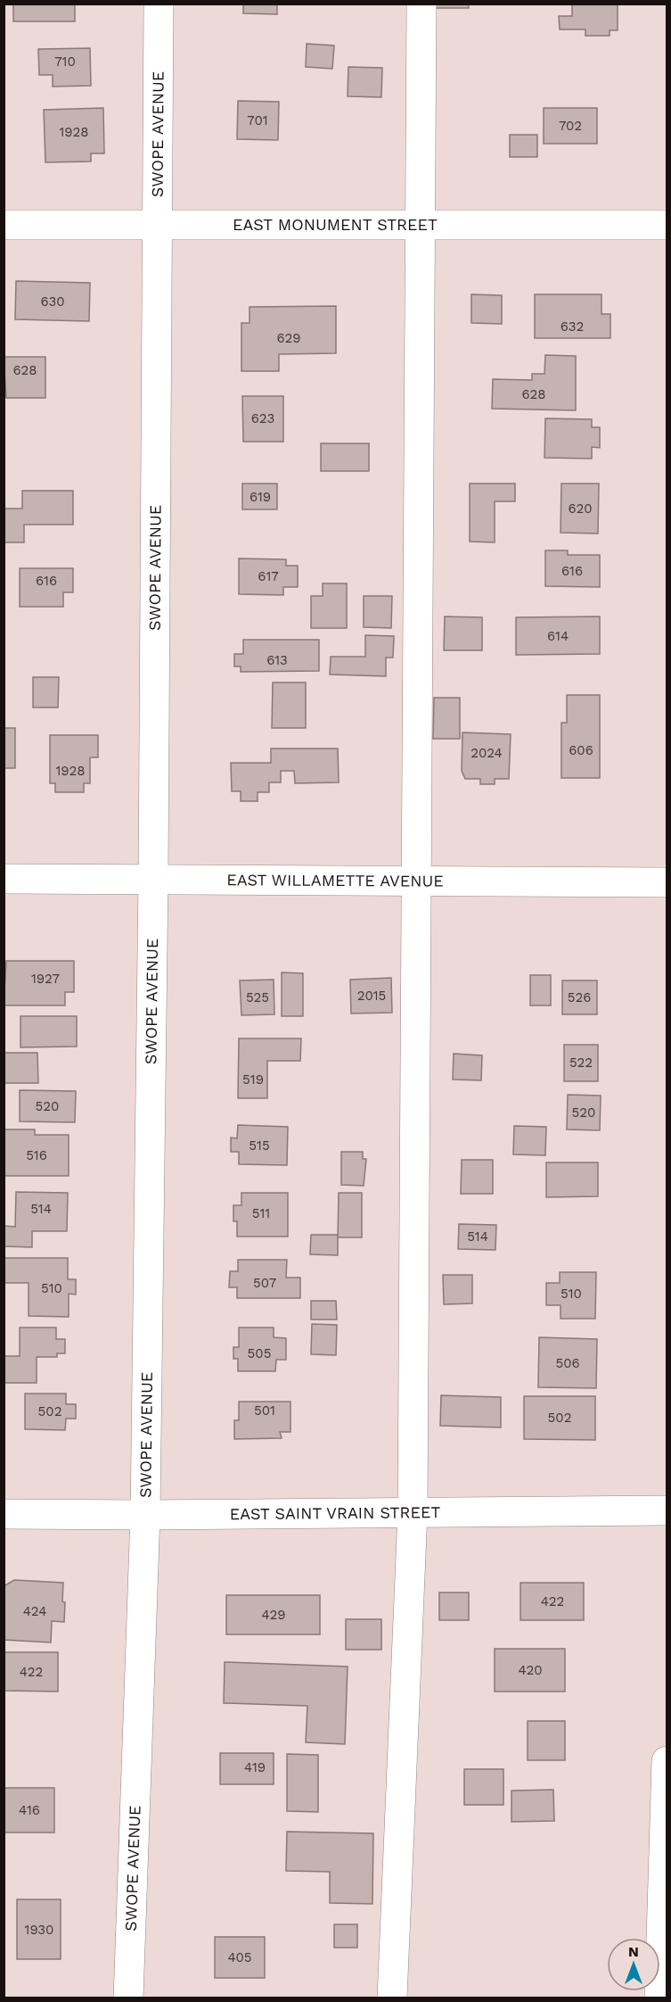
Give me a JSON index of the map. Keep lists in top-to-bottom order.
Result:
{
  "streets": {
    "street": [
      "SWOPE AVENUE",
      "EAST MONUMENT STREET",
      "EAST WILLAMETTE AVENUE",
      "EAST SAINT VRAIN STREET"
    ]
  },
  "crossings": [
    ["SWOPE AVENUE", "EAST MONUMENT STREET"],
    ["SWOPE AVENUE", "EAST WILLAMETTE AVENUE"],
    ["SWOPE AVENUE", "EAST SAINT VRAIN STREET"]
  ],
  "house_numbers": [
    "710",
    "701",
    "702",
    "1928",
    "630",
    "632",
    "629",
    "628",
    "628",
    "623",
    "619",
    "620",
    "616",
    "617",
    "616",
    "614",
    "613",
    "606",
    "2024",
    "1928",
    "1927",
    "2015",
    "525",
    "526",
    "522",
    "519",
    "520",
    "520",
    "515",
    "516",
    "514",
    "511",
    "514",
    "507",
    "510",
    "510",
    "505",
    "506",
    "501",
    "502",
    "502",
    "422",
    "424",
    "429",
    "420",
    "422",
    "419",
    "416",
    "1930",
    "405"
  ],
  "north": "top"
}
